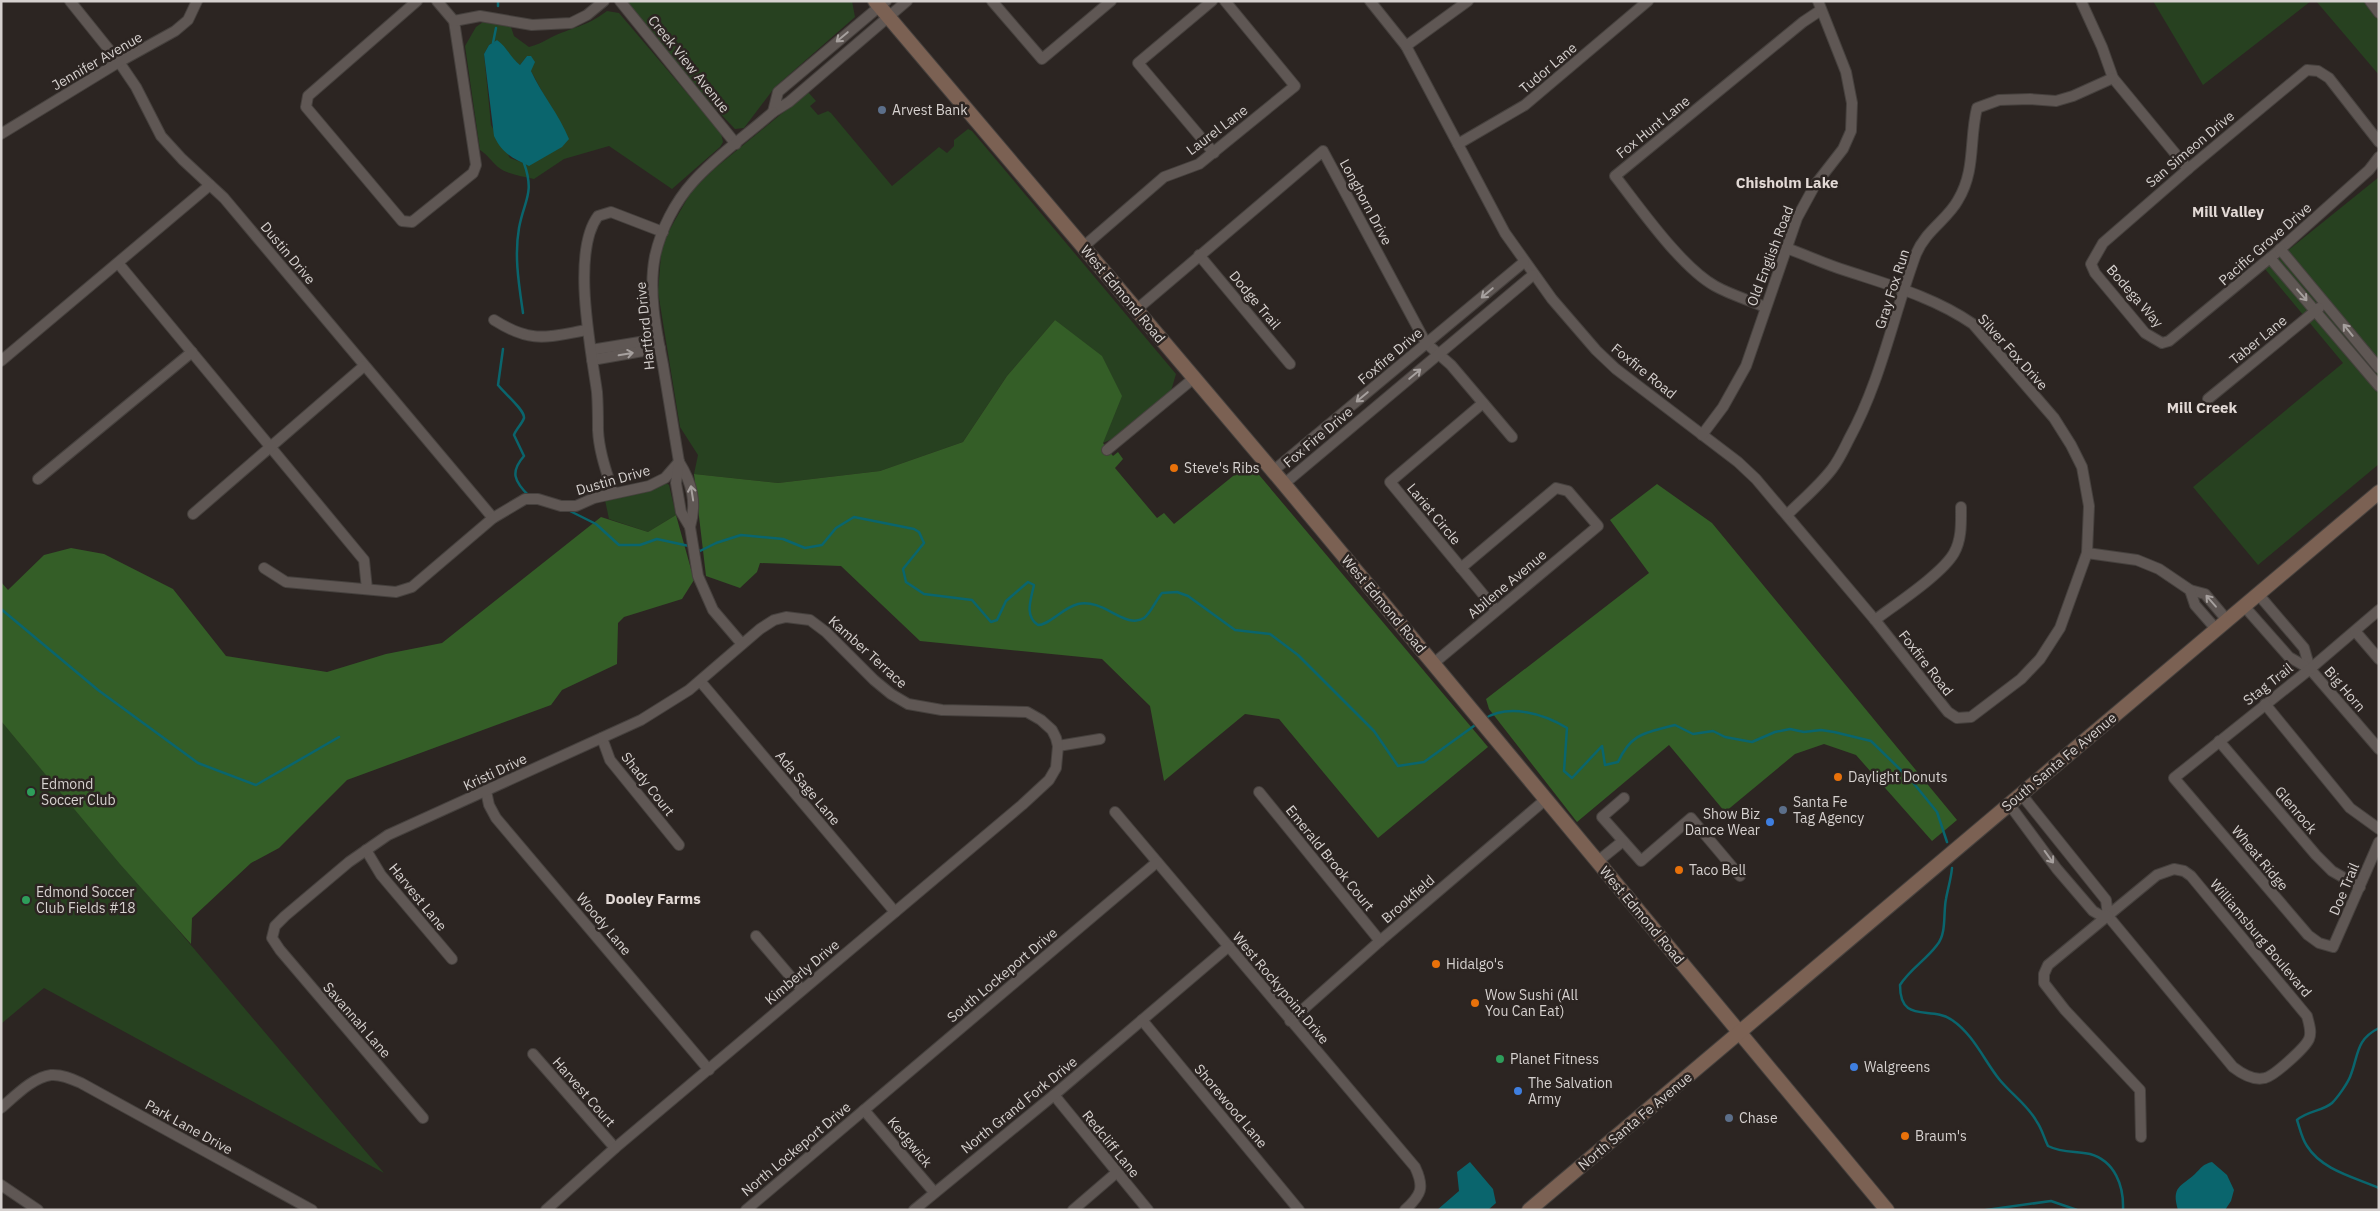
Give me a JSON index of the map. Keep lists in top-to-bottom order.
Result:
{
  "streets": {
    "main road": ["West Edmond Road", "South Santa Fe Avenue", "North Santa Fe Avenue"],
    "street": [
      "Jennifer Avenue",
      "Creek View Avenue",
      "Tudor Lane",
      "Fox Hunt Lane",
      "Laurel Lane",
      "San Simeon Drive",
      "Longhorn Drive",
      "Pacific Grove Drive",
      "Dustin Drive",
      "Old English Road",
      "Gray Fox Run",
      "Bodega Way",
      "Dodge Trail",
      "Hartford Drive",
      "Taber Lane",
      "Silver Fox Drive",
      "Foxfire Drive",
      "Foxfire Road",
      "Fox Fire Drive",
      "Lariet Circle",
      "Abilene Avenue",
      "Kamber Terrace",
      "Stag Trail",
      "Big Horn",
      "Kristi Drive",
      "Shady Court",
      "Ada Sage Lane",
      "Glenrock",
      "Emerald Brook Court",
      "Wheat Ridge",
      "Doe Trail",
      "Harvest Lane",
      "Brookfield",
      "Woody Lane",
      "Williamsburg Boulevard",
      "Kimberly Drive",
      "South Lockeport Drive",
      "West Rockypoint Drive",
      "Savannah Lane",
      "Harvest Court",
      "North Grand Fork Drive",
      "Shorewood Lane",
      "Park Lane Drive",
      "Kedgwick",
      "Redcliff Lane",
      "North Lockeport Drive"
    ]
  },
  "crossings": [
    ["Jennifer Avenue", "Dustin Drive"],
    ["Creek View Avenue", "Hartford Drive"],
    ["Tudor Lane", "Foxfire Road"],
    ["Fox Hunt Lane", "Old English Road"],
    ["Laurel Lane", "West Edmond Road"],
    ["San Simeon Drive", "Bodega Way"],
    ["Longhorn Drive", "West Edmond Road"],
    ["Longhorn Drive", "Dodge Trail"],
    ["Longhorn Drive", "Foxfire Drive"],
    ["Longhorn Drive", "Fox Fire Drive"],
    ["Longhorn Drive", "Lariet Circle"],
    ["Pacific Grove Drive", "Bodega Way"],
    ["Dustin Drive", "Hartford Drive"],
    ["Old English Road", "Silver Fox Drive"],
    ["Old English Road", "Foxfire Road"],
    ["Gray Fox Run", "Silver Fox Drive"],
    ["Gray Fox Run", "Foxfire Road"],
    ["West Edmond Road", "Hartford Drive"],
    ["West Edmond Road", "Foxfire Drive"],
    ["West Edmond Road", "Fox Fire Drive"],
    ["West Edmond Road", "Abilene Avenue"],
    ["West Edmond Road", "South Santa Fe Avenue"],
    ["West Edmond Road", "Brookfield"],
    ["West Edmond Road", "North Santa Fe Avenue"],
    ["Hartford Drive", "Kamber Terrace"],
    ["Hartford Drive", "Kristi Drive"],
    ["Silver Fox Drive", "Foxfire Road"],
    ["Foxfire Drive", "Foxfire Road"],
    ["Lariet Circle", "Abilene Avenue"],
    ["Kamber Terrace", "Kristi Drive"],
    ["Kamber Terrace", "Kimberly Drive"],
    ["Stag Trail", "Big Horn"],
    ["Stag Trail", "Glenrock"],
    ["Stag Trail", "Wheat Ridge"],
    ["Big Horn", "South Santa Fe Avenue"],
    ["South Santa Fe Avenue", "Williamsburg Boulevard"],
    ["South Santa Fe Avenue", "North Santa Fe Avenue"],
    ["Kristi Drive", "Shady Court"],
    ["Kristi Drive", "Ada Sage Lane"],
    ["Kristi Drive", "Harvest Lane"],
    ["Kristi Drive", "Woody Lane"],
    ["Kristi Drive", "Savannah Lane"],
    ["Ada Sage Lane", "Kimberly Drive"],
    ["Glenrock", "Doe Trail"],
    ["Emerald Brook Court", "Brookfield"],
    ["Wheat Ridge", "Doe Trail"],
    ["Brookfield", "West Rockypoint Drive"],
    ["Woody Lane", "Kimberly Drive"],
    ["Kimberly Drive", "Harvest Court"],
    ["South Lockeport Drive", "West Rockypoint Drive"],
    ["South Lockeport Drive", "Kedgwick"],
    ["South Lockeport Drive", "North Lockeport Drive"],
    ["West Rockypoint Drive", "North Grand Fork Drive"],
    ["North Grand Fork Drive", "Shorewood Lane"],
    ["North Grand Fork Drive", "Kedgwick"],
    ["North Grand Fork Drive", "Redcliff Lane"],
    ["Kedgwick", "North Lockeport Drive"]
  ],
  "one_way": ["Fox Fire Drive"],
  "districts": [
    "Chisholm Lake",
    "Mill Valley",
    "Mill Creek",
    "Dooley Farms"
  ],
  "places": [
    "Arvest Bank",
    "Steve's Ribs",
    "Daylight Donuts",
    "Edmond Soccer Club",
    "Santa Fe Tag Agency",
    "Show Biz Dance Wear",
    "Taco Bell",
    "Edmond Soccer Club Fields #18",
    "Hidalgo's",
    "Wow Sushi (All You Can Eat)",
    "Planet Fitness",
    "Walgreens",
    "The Salvation Army",
    "Chase",
    "Braum's"
  ]
}
